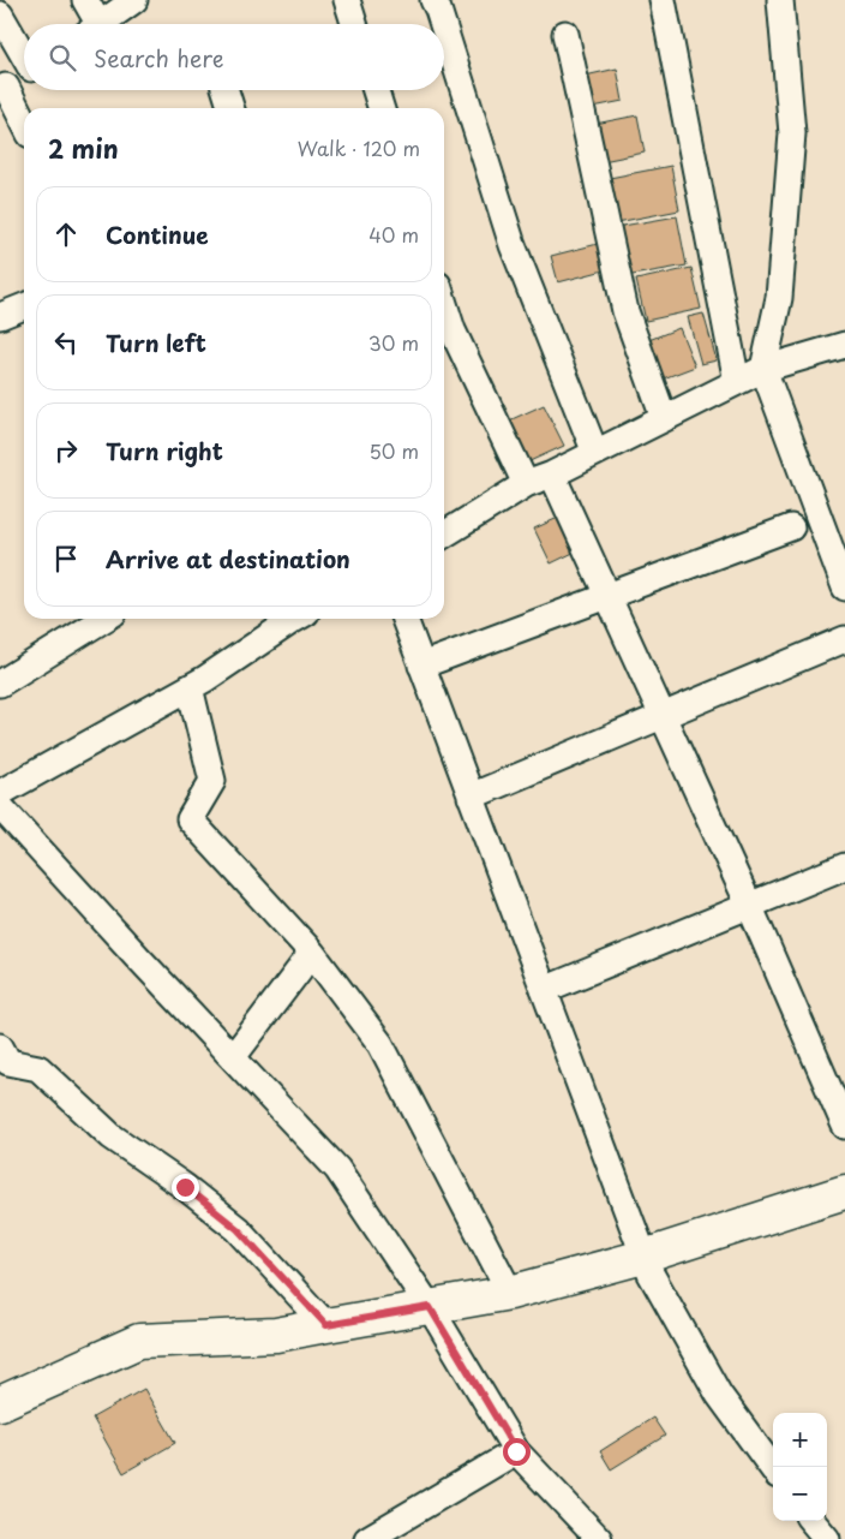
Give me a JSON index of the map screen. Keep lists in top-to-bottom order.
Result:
{
  "page": {
    "search": "Search here",
    "heading": ["2 min", "Walk · 120 m"],
    "list": [
      ["Continue", "40 m"],
      ["Turn left", "30 m"],
      ["Turn right", "50 m"],
      "Arrive at destination"
    ],
    "map_buttons": ["+", "−"]
  }
}
